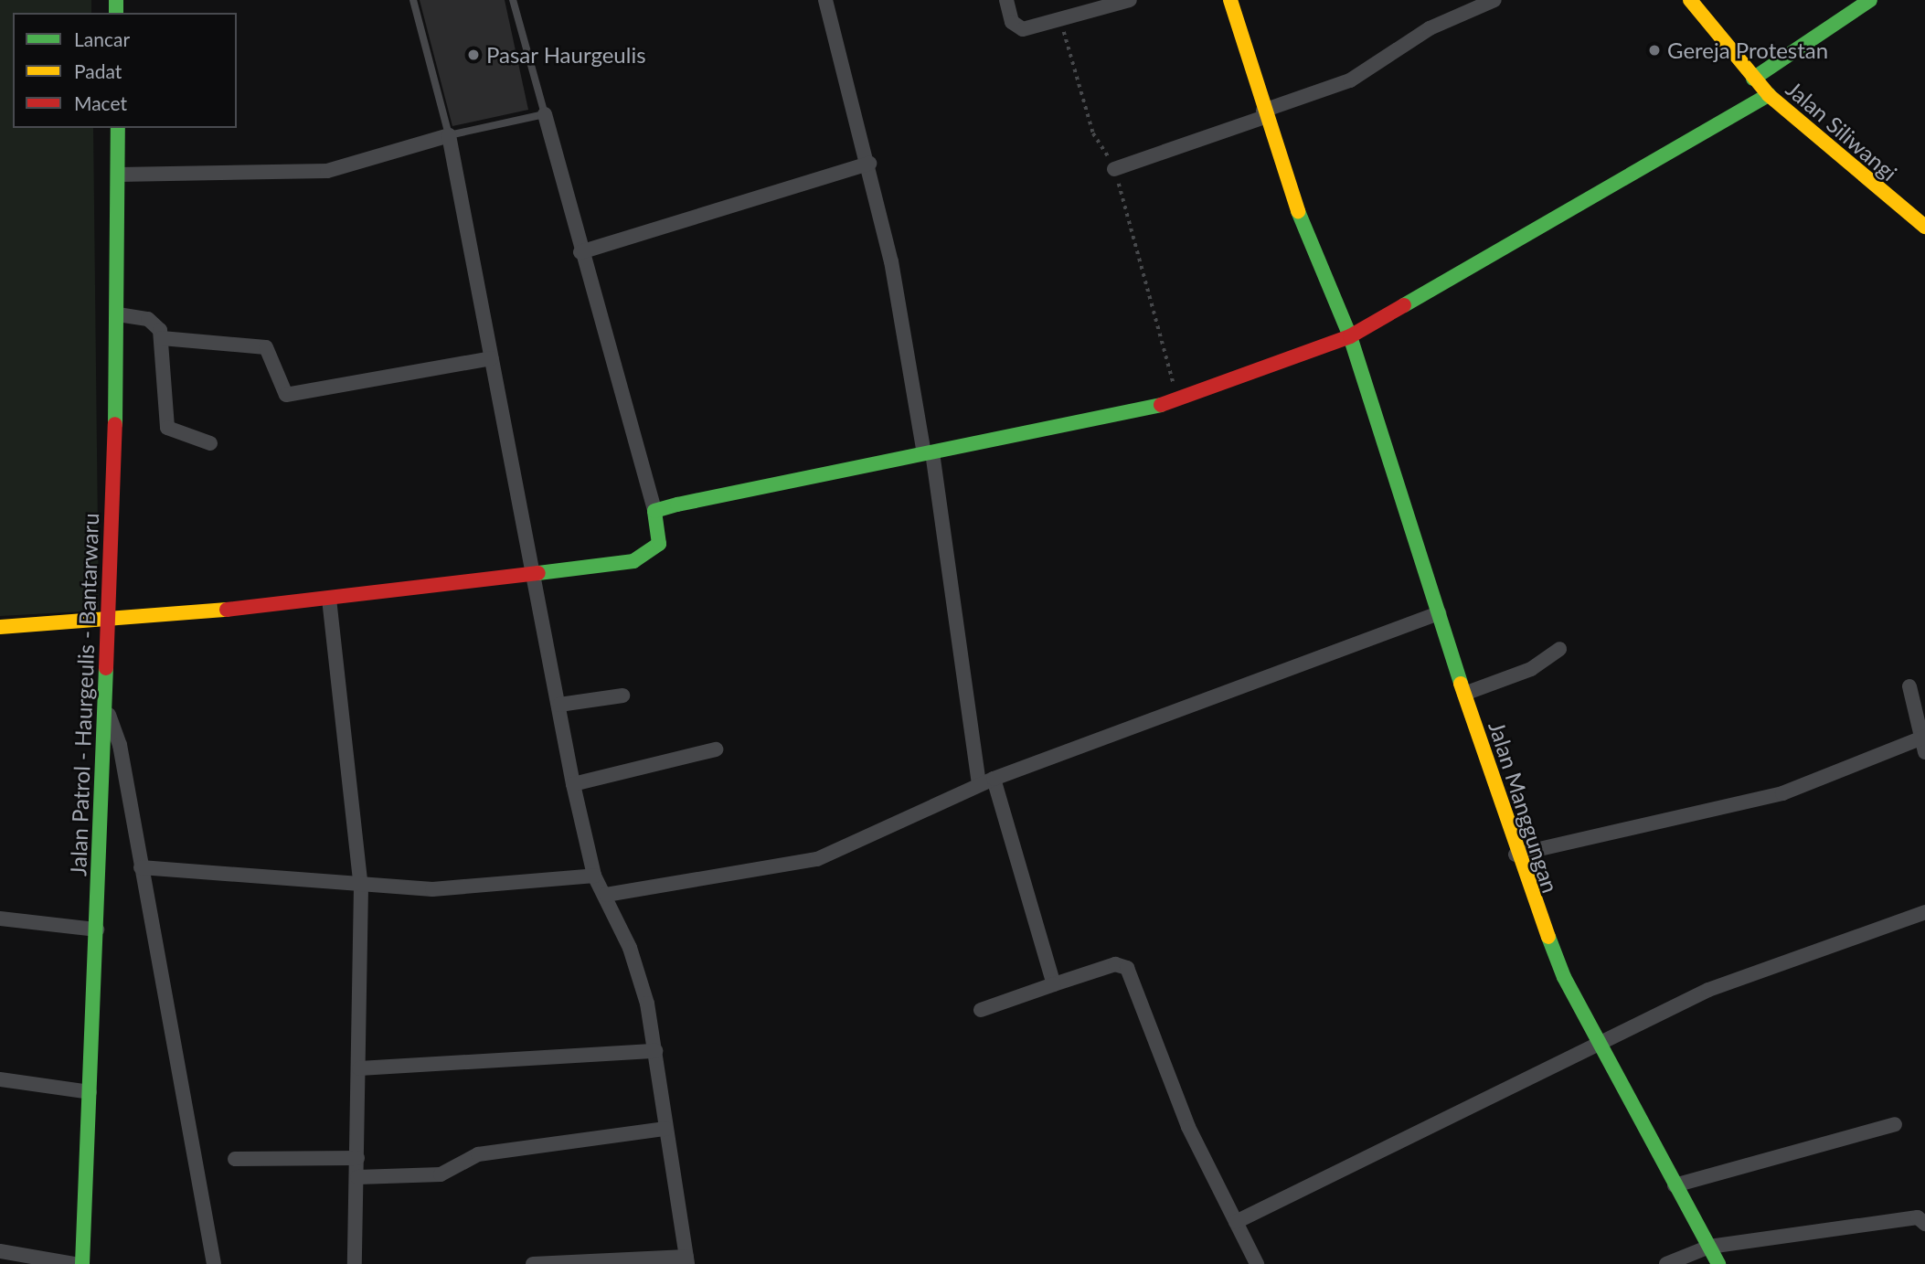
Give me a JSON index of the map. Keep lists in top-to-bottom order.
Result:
{
  "streets": {
    "street": ["Jalan Siliwangi", "Jalan Patrol - Haurgeulis - Bantarwaru", "Jalan Manggungan"]
  },
  "places": ["Gereja Protestan", "Pasar Haurgeulis"],
  "legend": ["Lancar", "Padat", "Macet"]
}
